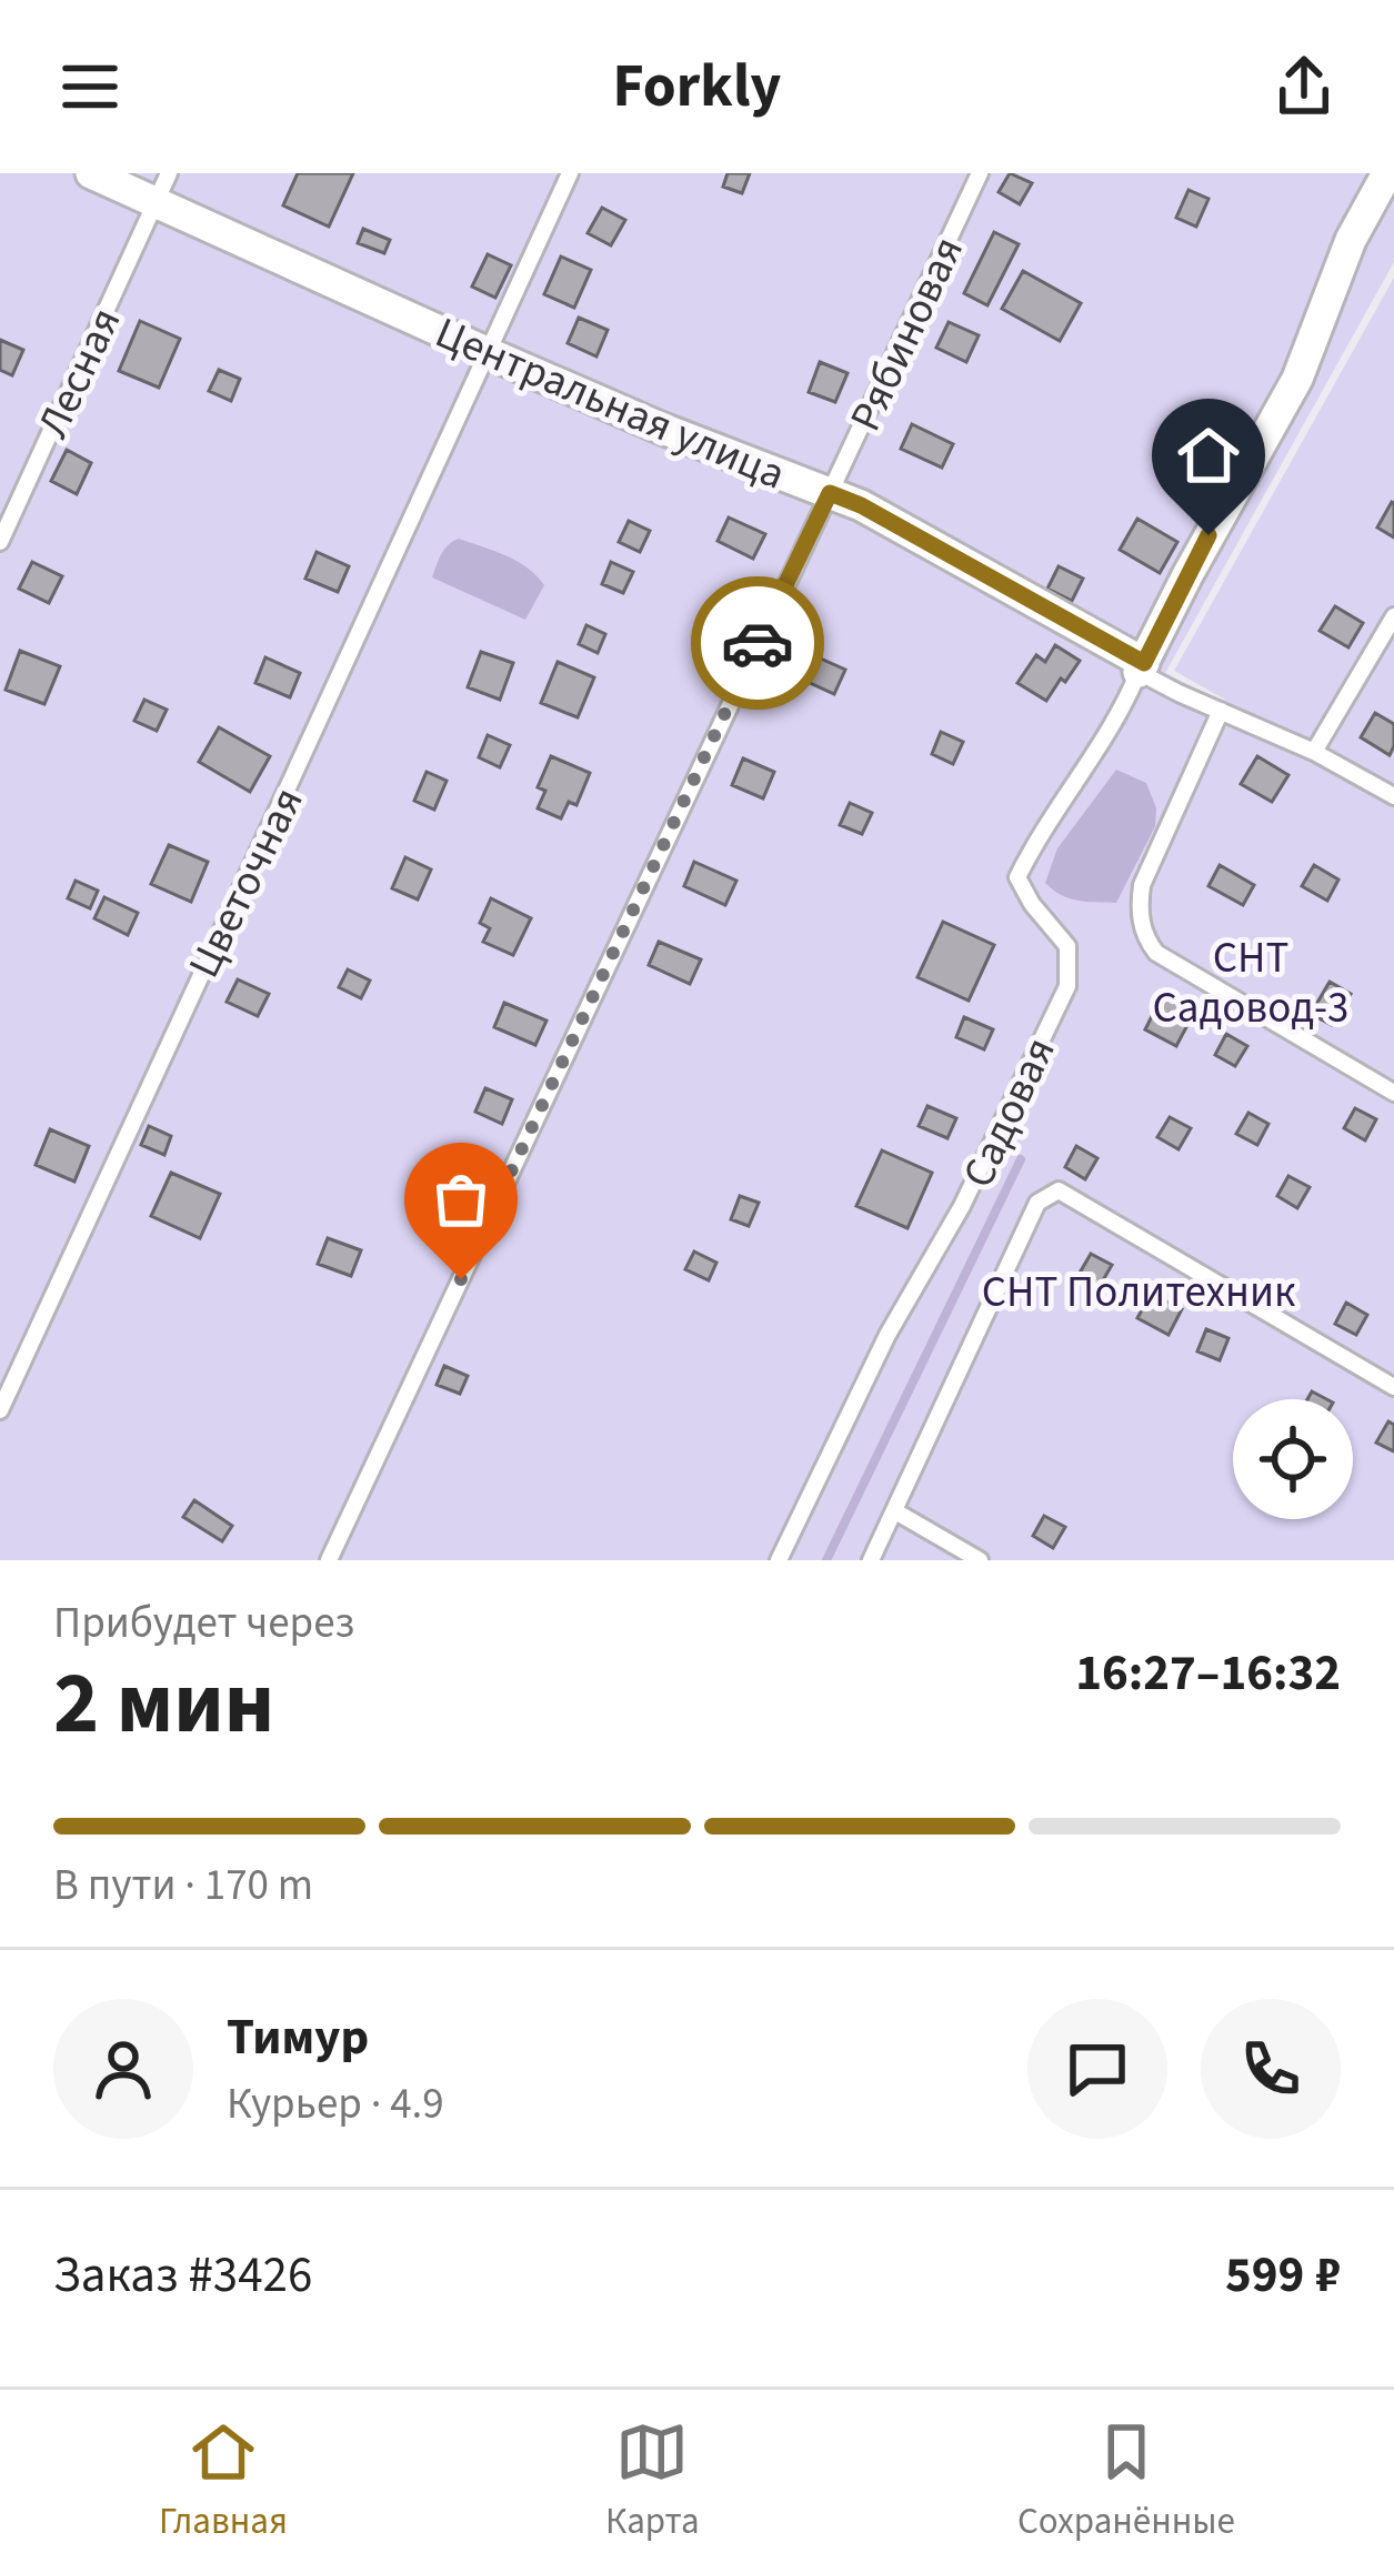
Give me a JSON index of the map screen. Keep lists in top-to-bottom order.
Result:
{
  "streets": {
    "street": ["Центральная улица"],
    "lane": [
      "Рябиновая",
      "Лесная",
      "Цветочная",
      "Садовая"
    ]
  },
  "crossings": [
    ["Рябиновая", "Центральная улица"],
    ["Лесная", "Центральная улица"],
    ["Центральная улица", "Цветочная"],
    ["Центральная улица", "Садовая"]
  ],
  "parks": ["СНТ Садовод-3", "СНТ Политехник"],
  "page": {
    "header": "Forkly",
    "heading": ["2 мин", "Прибудет через", "16:27–16:32"],
    "panel": [
      "Тимур",
      "Курьер · 4.9",
      "Заказ #3426",
      "599 ₽"
    ],
    "bar": "В пути · 170 m",
    "tabs": ["Главная", "Карта", "Сохранённые"]
  }
}
